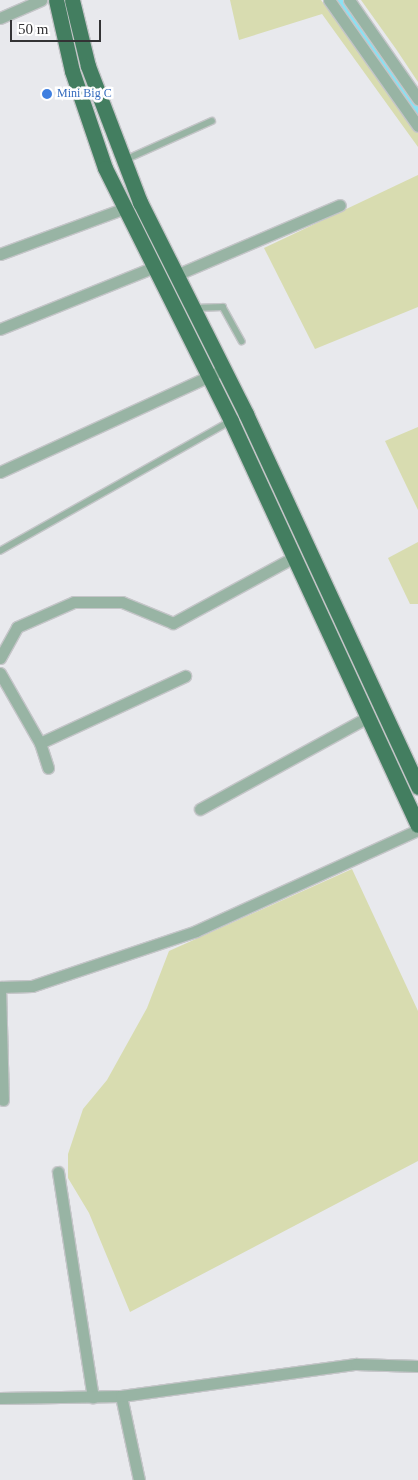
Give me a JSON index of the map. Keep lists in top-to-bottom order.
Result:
{
  "places": ["Mini Big C"],
  "scale_bar": "50 m"
}
